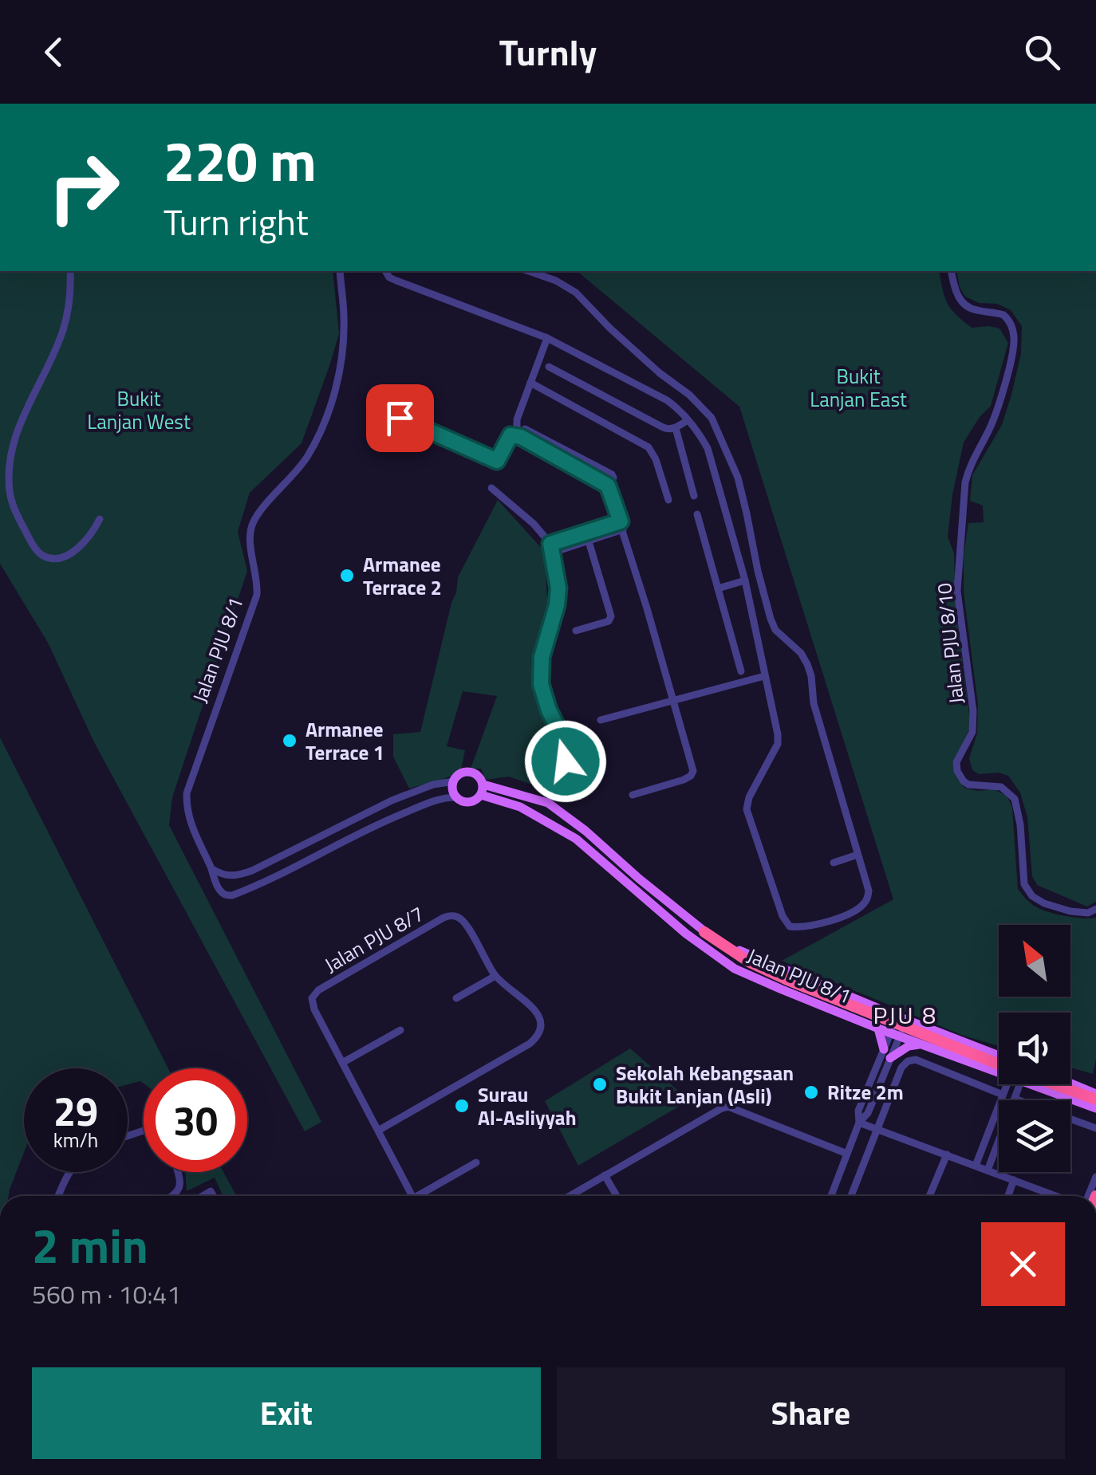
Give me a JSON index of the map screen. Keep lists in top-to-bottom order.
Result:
{
  "streets": {
    "main road": ["Jalan PJU 8/1"],
    "street": ["Jalan PJU 8/10", "Jalan PJU 8/7"]
  },
  "districts": ["PJU 8"],
  "parks": ["Bukit Lanjan East", "Bukit Lanjan West"],
  "places": [
    "Armanee Terrace 2",
    "Armanee Terrace 1",
    "Sekolah Kebangsaan Bukit Lanjan (Asli)",
    "Ritze 2m",
    "Surau Al-Asliyyah"
  ],
  "north": "top left",
  "page": {
    "header": "Turnly",
    "turn": ["220 m", "Turn right"],
    "speed": "29 km/h",
    "limit": "30",
    "heading": ["2 min", "560 m · 10:41"],
    "buttons": ["Exit", "Share"]
  }
}
